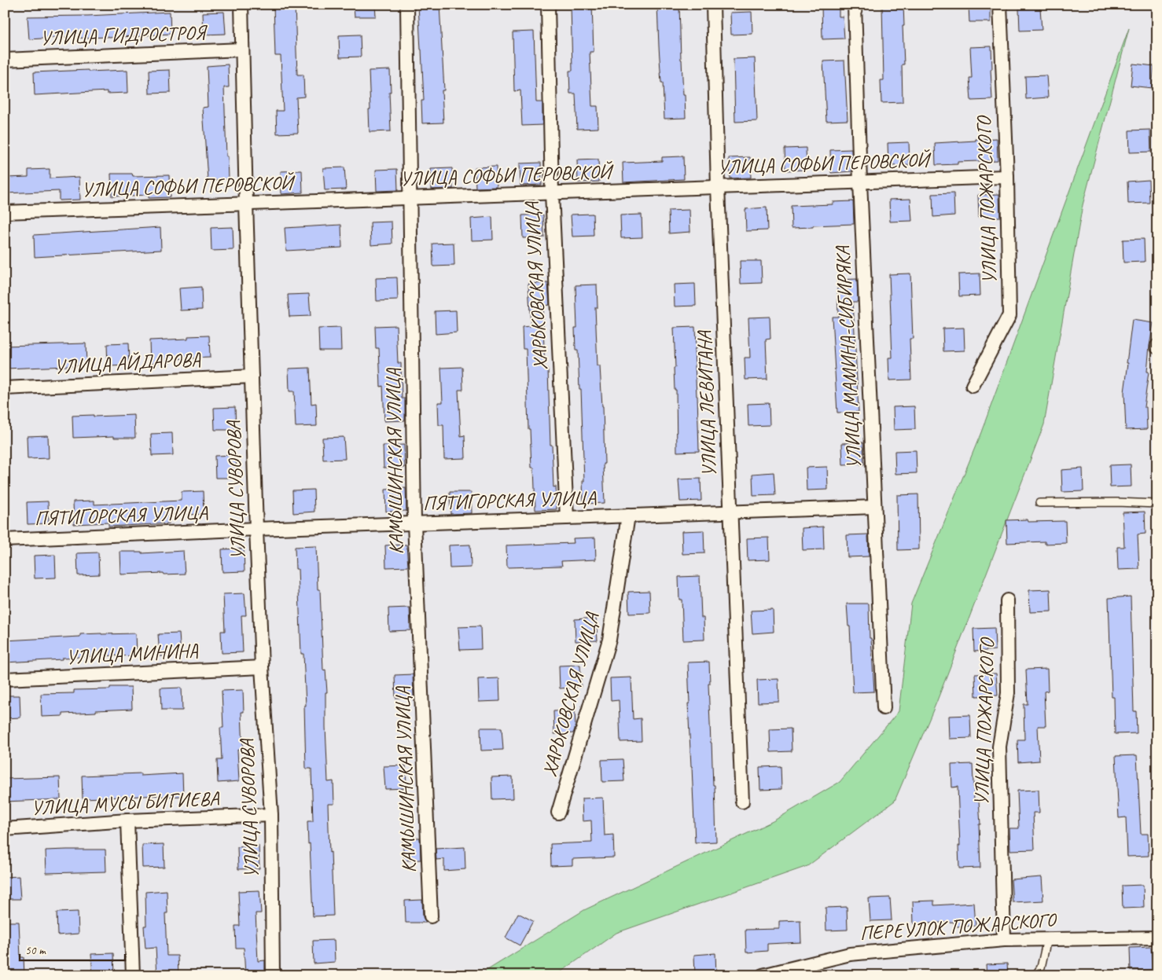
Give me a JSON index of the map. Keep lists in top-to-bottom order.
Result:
{
  "streets": {
    "street": [
      "УЛИЦА ГИДРОСТРОЯ",
      "УЛИЦА СОФЬИ ПЕРОВСКОЙ",
      "УЛИЦА ПОЖАРСКОГО",
      "ХАРЬКОВСКАЯ УЛИЦА",
      "УЛИЦА МАМИНА-СИБИРЯКА",
      "УЛИЦА АЙДАРОВА",
      "УЛИЦА ЛЕВИТАНА",
      "КАМЫШИНСКАЯ УЛИЦА",
      "УЛИЦА СУВОРОВА",
      "ПЯТИГОРСКАЯ УЛИЦА",
      "УЛИЦА МИНИНА",
      "УЛИЦА МУСЫ БИГИЕВА",
      "ПЕРЕУЛОК ПОЖАРСКОГО"
    ]
  },
  "crossings": [
    ["УЛИЦА ГИДРОСТРОЯ", "УЛИЦА СУВОРОВА"],
    ["УЛИЦА СОФЬИ ПЕРОВСКОЙ", "УЛИЦА ПОЖАРСКОГО"],
    ["УЛИЦА СОФЬИ ПЕРОВСКОЙ", "ХАРЬКОВСКАЯ УЛИЦА"],
    ["УЛИЦА СОФЬИ ПЕРОВСКОЙ", "УЛИЦА МАМИНА-СИБИРЯКА"],
    ["УЛИЦА СОФЬИ ПЕРОВСКОЙ", "УЛИЦА ЛЕВИТАНА"],
    ["УЛИЦА СОФЬИ ПЕРОВСКОЙ", "КАМЫШИНСКАЯ УЛИЦА"],
    ["УЛИЦА СОФЬИ ПЕРОВСКОЙ", "УЛИЦА СУВОРОВА"],
    ["УЛИЦА ПОЖАРСКОГО", "ПЕРЕУЛОК ПОЖАРСКОГО"],
    ["ХАРЬКОВСКАЯ УЛИЦА", "ПЯТИГОРСКАЯ УЛИЦА"],
    ["УЛИЦА МАМИНА-СИБИРЯКА", "ПЯТИГОРСКАЯ УЛИЦА"],
    ["УЛИЦА АЙДАРОВА", "УЛИЦА СУВОРОВА"],
    ["УЛИЦА ЛЕВИТАНА", "ПЯТИГОРСКАЯ УЛИЦА"],
    ["КАМЫШИНСКАЯ УЛИЦА", "ПЯТИГОРСКАЯ УЛИЦА"],
    ["УЛИЦА СУВОРОВА", "ПЯТИГОРСКАЯ УЛИЦА"],
    ["УЛИЦА СУВОРОВА", "УЛИЦА МИНИНА"],
    ["УЛИЦА СУВОРОВА", "УЛИЦА МУСЫ БИГИЕВА"]
  ],
  "scale_bar": "50 m"
}
